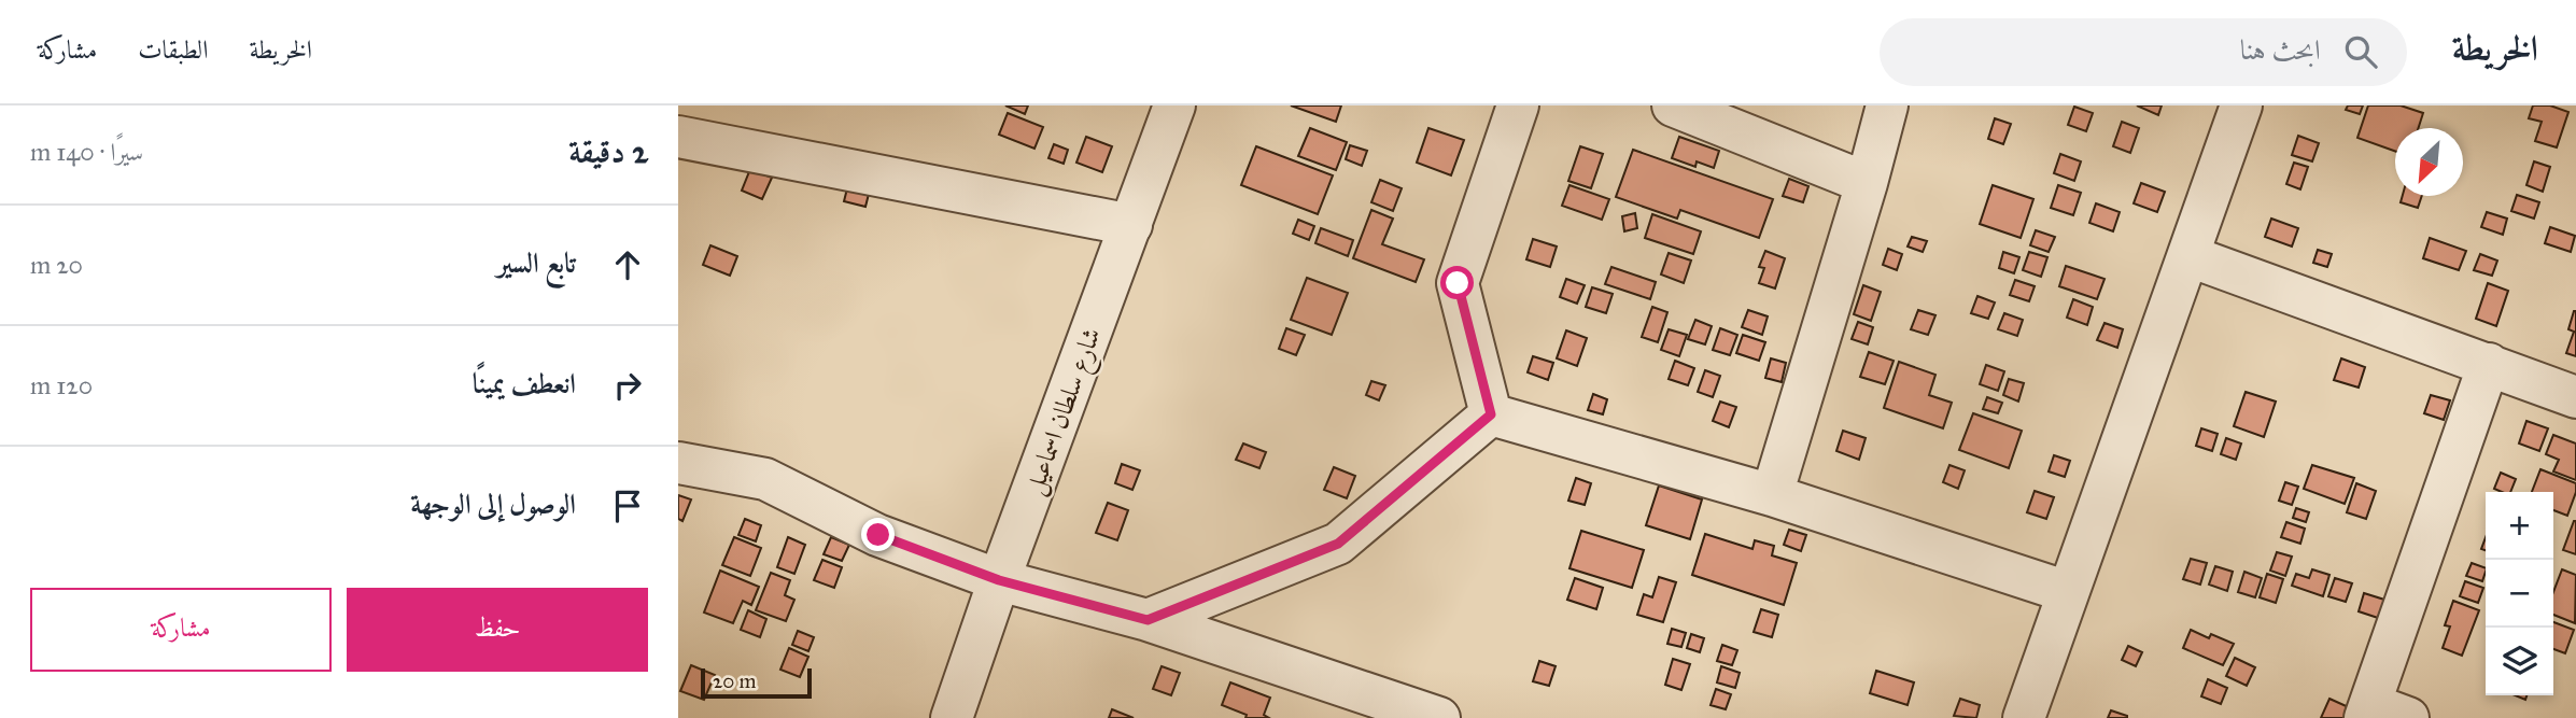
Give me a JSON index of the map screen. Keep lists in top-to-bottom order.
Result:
{
  "streets": {
    "street": ["شارع سلطان اسماعيل"]
  },
  "scale_bar": "20 m",
  "north": "bottom left",
  "page": {
    "header": "الخريطة",
    "search": "ابحث هنا",
    "nav": ["الخريطة", "الطبقات", "مشاركة"],
    "heading": ["2 دقيقة", "سيرًا · 140 m"],
    "list": [
      ["تابع السير", "20 m"],
      ["انعطف يمينًا", "120 m"],
      "الوصول إلى الوجهة"
    ],
    "map_buttons": ["+", "−"],
    "buttons": ["حفظ", "مشاركة"],
    "scale": "20 m"
  }
}
